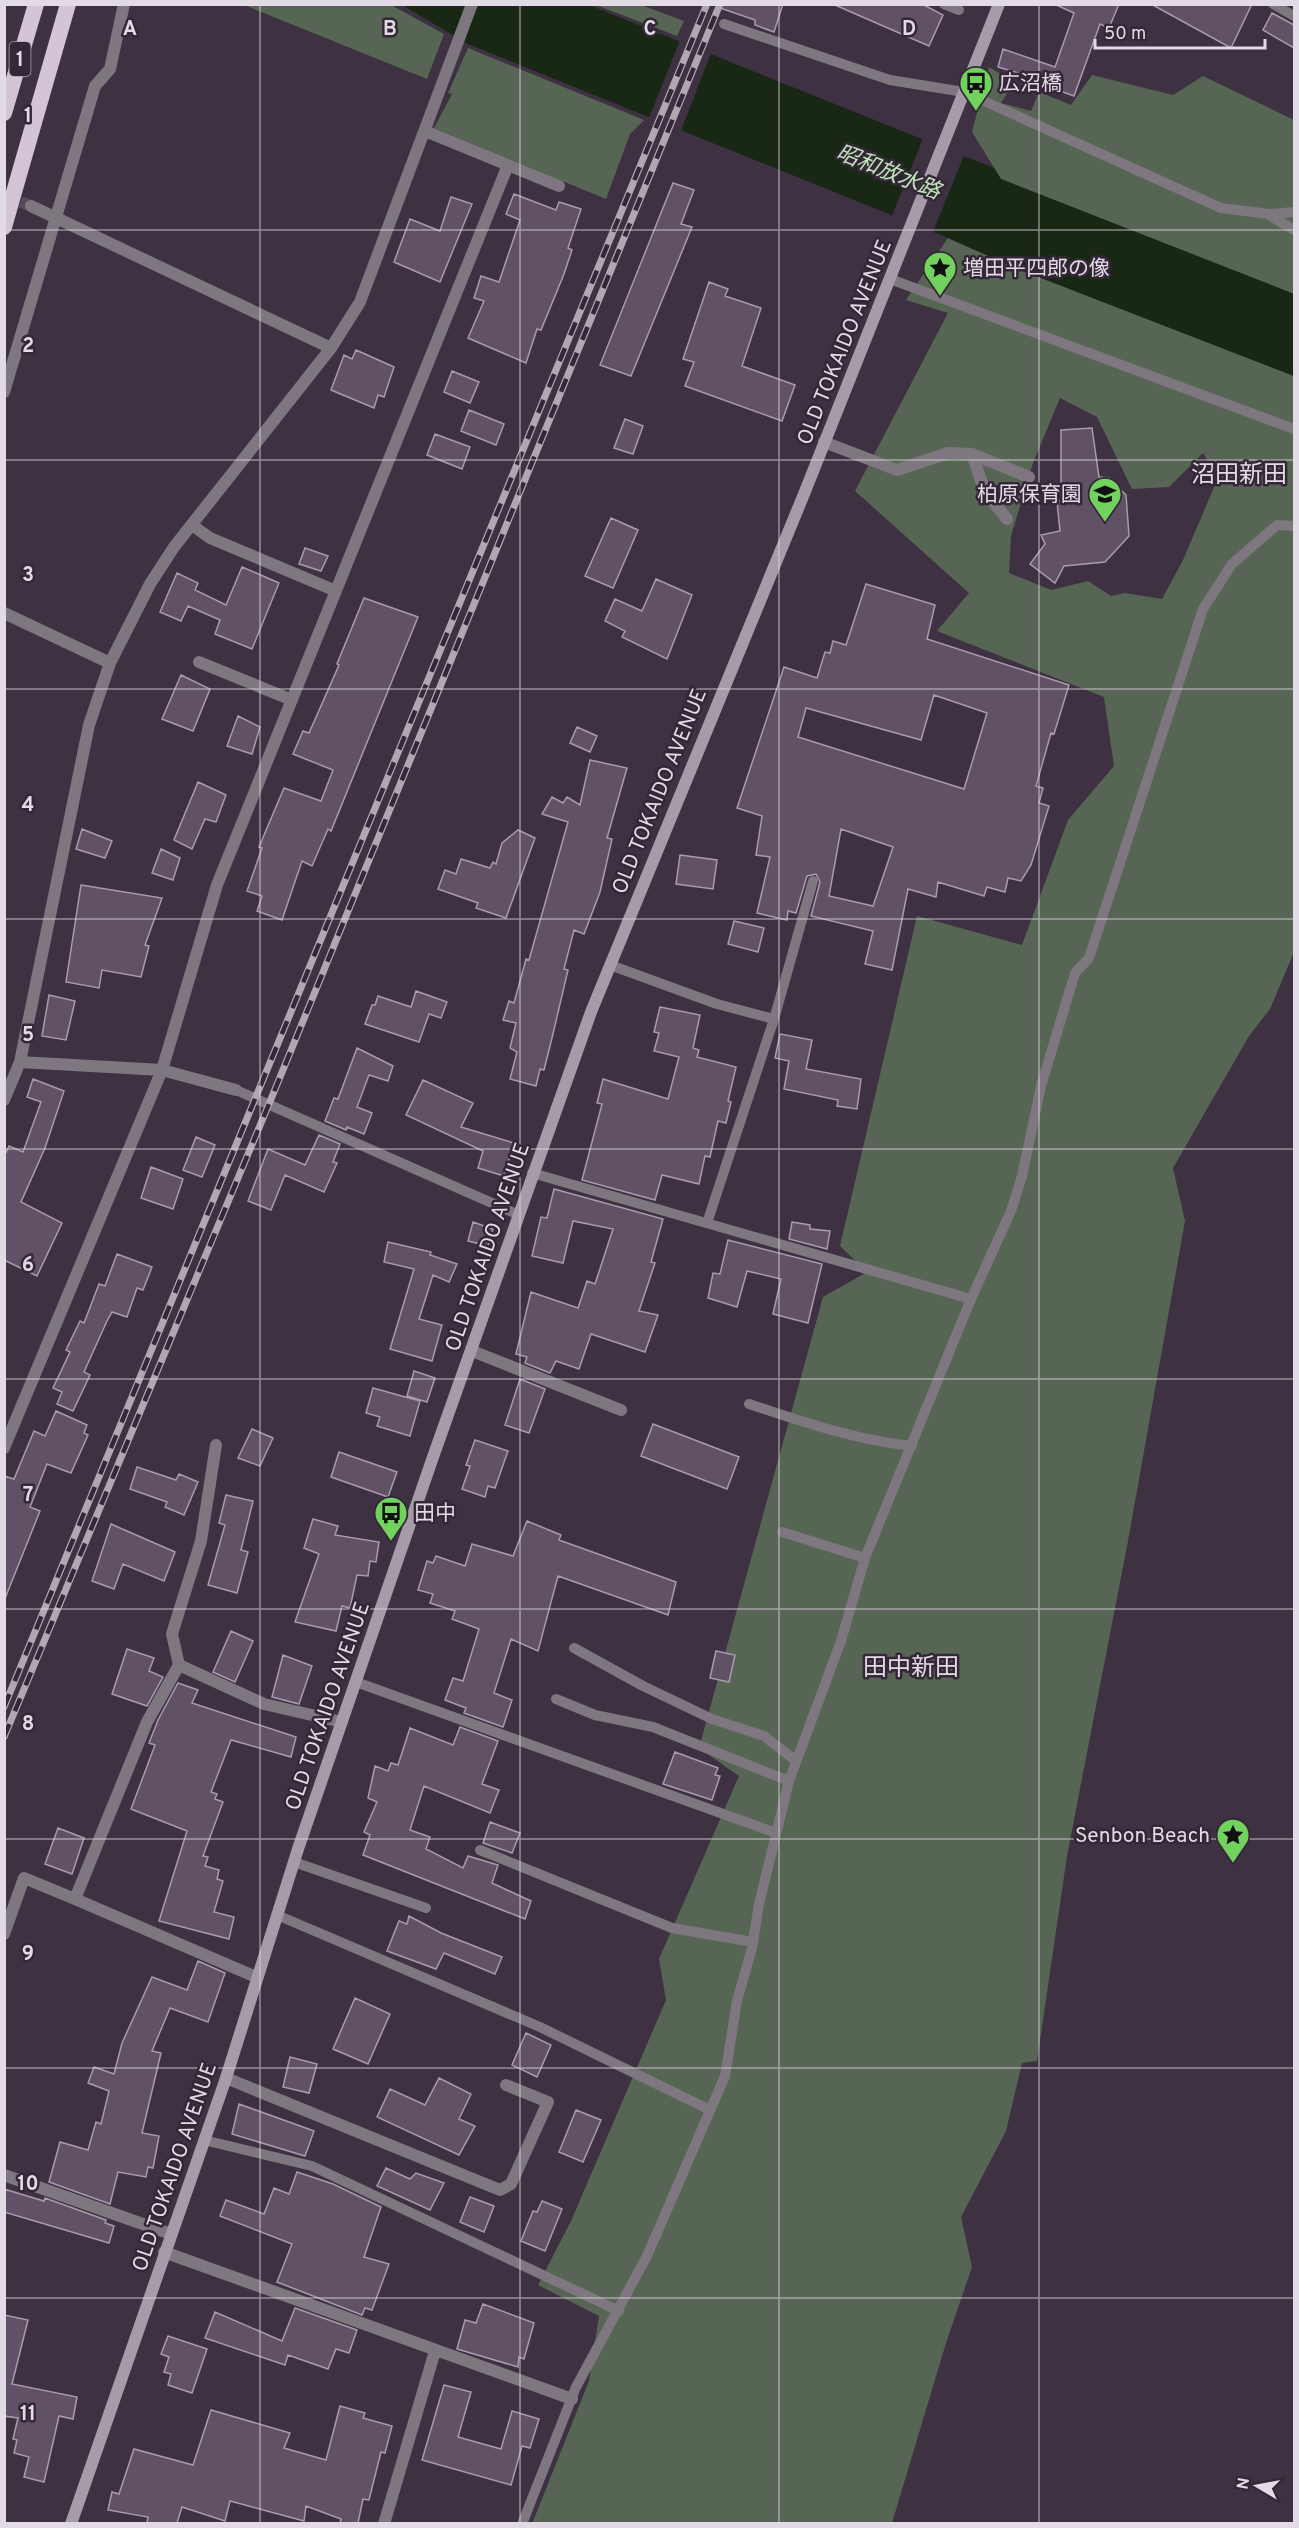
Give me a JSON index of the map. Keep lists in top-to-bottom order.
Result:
{
  "streets": {
    "highway": ["1"],
    "main road": ["OLD TOKAIDO AVENUE"]
  },
  "districts": ["沼田新田", "田中新田"],
  "water": ["昭和放水路"],
  "places": {
    "bus stop": ["広沼橋", "田中"],
    "place": ["増田平四郎の像", "Senbon Beach"],
    "school or university": ["柏原保育園"]
  },
  "scale_bar": "50 m",
  "north": "left",
  "grid": {
    "columns": [
      "A",
      "B",
      "C",
      "D"
    ],
    "rows": [
      "1",
      "2",
      "3",
      "4",
      "5",
      "6",
      "7",
      "8",
      "9",
      "10",
      "11"
    ]
  }
}
